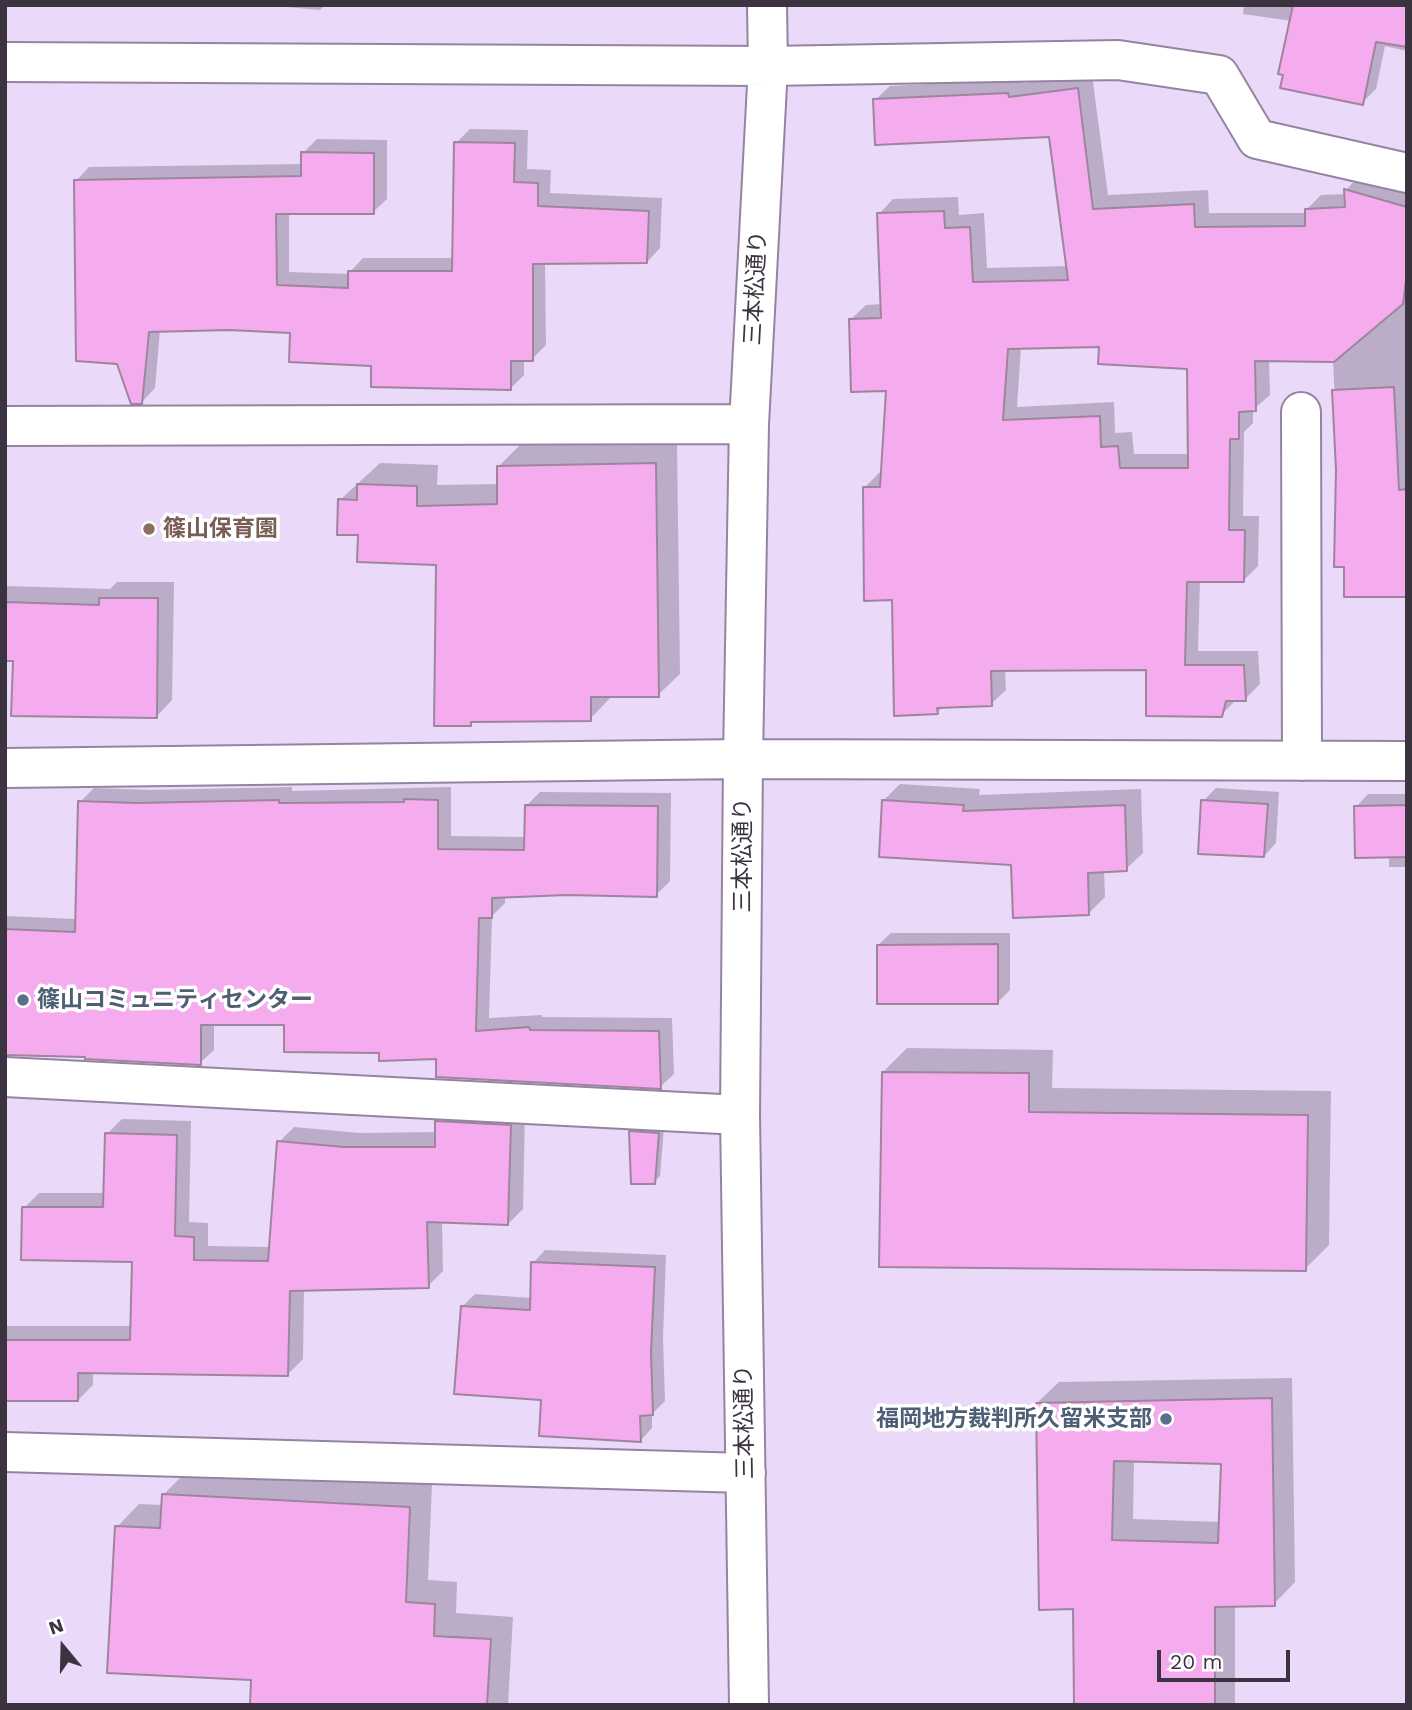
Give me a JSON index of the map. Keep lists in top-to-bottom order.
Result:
{
  "streets": {
    "street": ["三本松通り"]
  },
  "places": ["篠山保育園", "篠山コミュニティセンター", "福岡地方裁判所久留米支部"],
  "scale_bar": "20 m",
  "north": "top"
}
